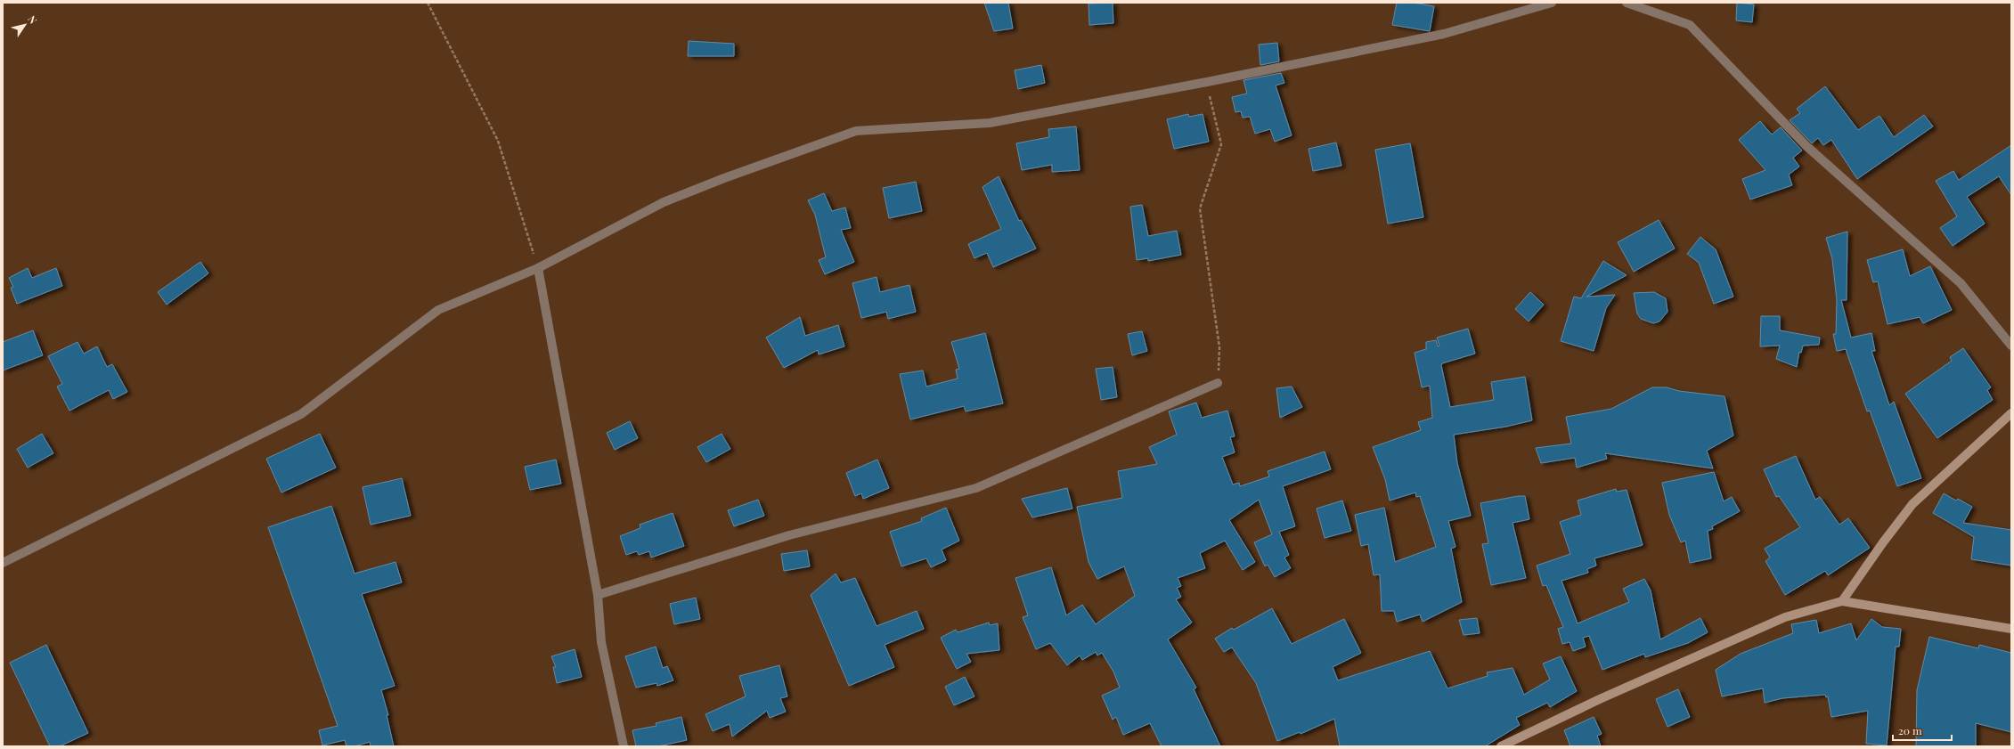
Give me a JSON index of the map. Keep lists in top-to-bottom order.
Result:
{
  "scale_bar": "20 m",
  "north": "top right"
}
